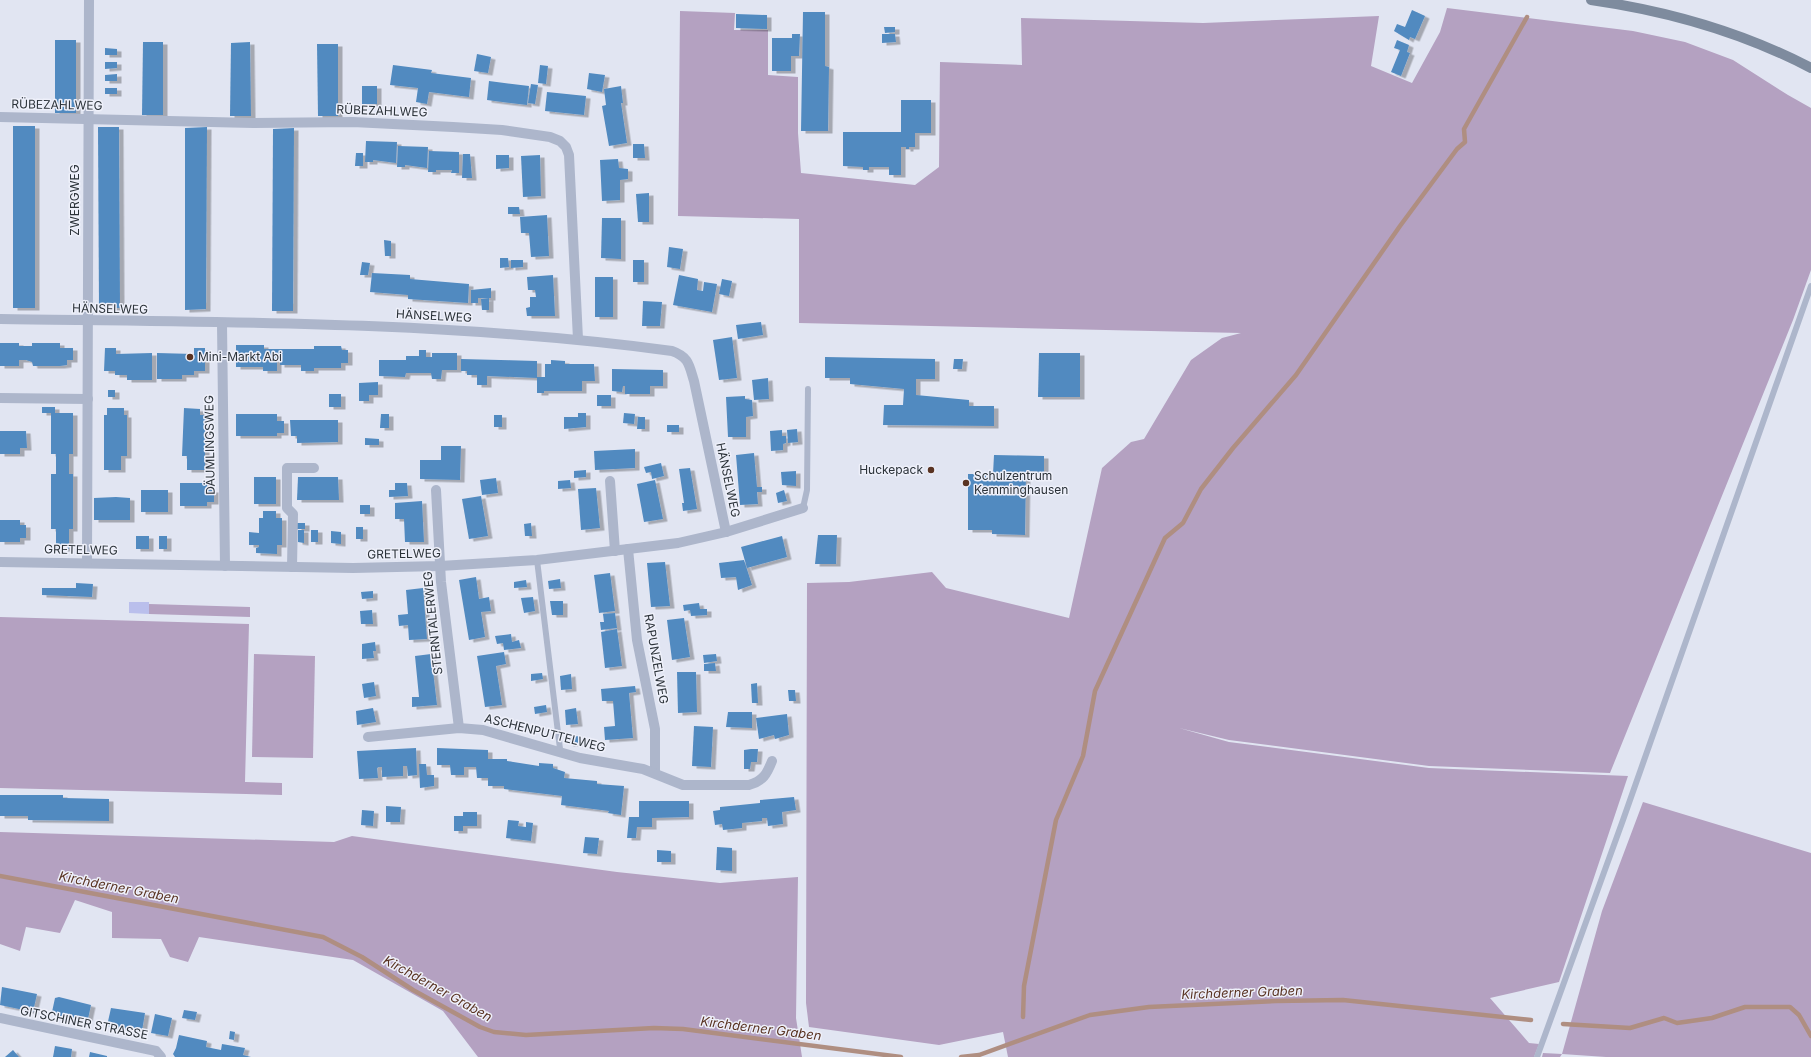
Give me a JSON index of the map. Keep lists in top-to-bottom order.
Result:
{
  "streets": {
    "street": [
      "RÜBEZAHLWEG",
      "ZWERGWEG",
      "HÄNSELWEG",
      "DÄUMLINGSWEG",
      "GRETELWEG",
      "STERNTALERWEG",
      "RAPUNZELWEG",
      "ASCHENPUTTELWEG",
      "GITSCHINER STRASSE"
    ]
  },
  "crossings": [
    ["RÜBEZAHLWEG", "ZWERGWEG"],
    ["RÜBEZAHLWEG", "HÄNSELWEG"],
    ["ZWERGWEG", "HÄNSELWEG"],
    ["ZWERGWEG", "GRETELWEG"],
    ["HÄNSELWEG", "DÄUMLINGSWEG"],
    ["HÄNSELWEG", "GRETELWEG"],
    ["DÄUMLINGSWEG", "GRETELWEG"],
    ["GRETELWEG", "STERNTALERWEG"],
    ["GRETELWEG", "RAPUNZELWEG"],
    ["STERNTALERWEG", "ASCHENPUTTELWEG"],
    ["RAPUNZELWEG", "ASCHENPUTTELWEG"]
  ],
  "water": ["Kirchderner Graben"],
  "places": ["Mini-Markt Abi", "Huckepack", "Schulzentrum Kemminghausen"]
}
